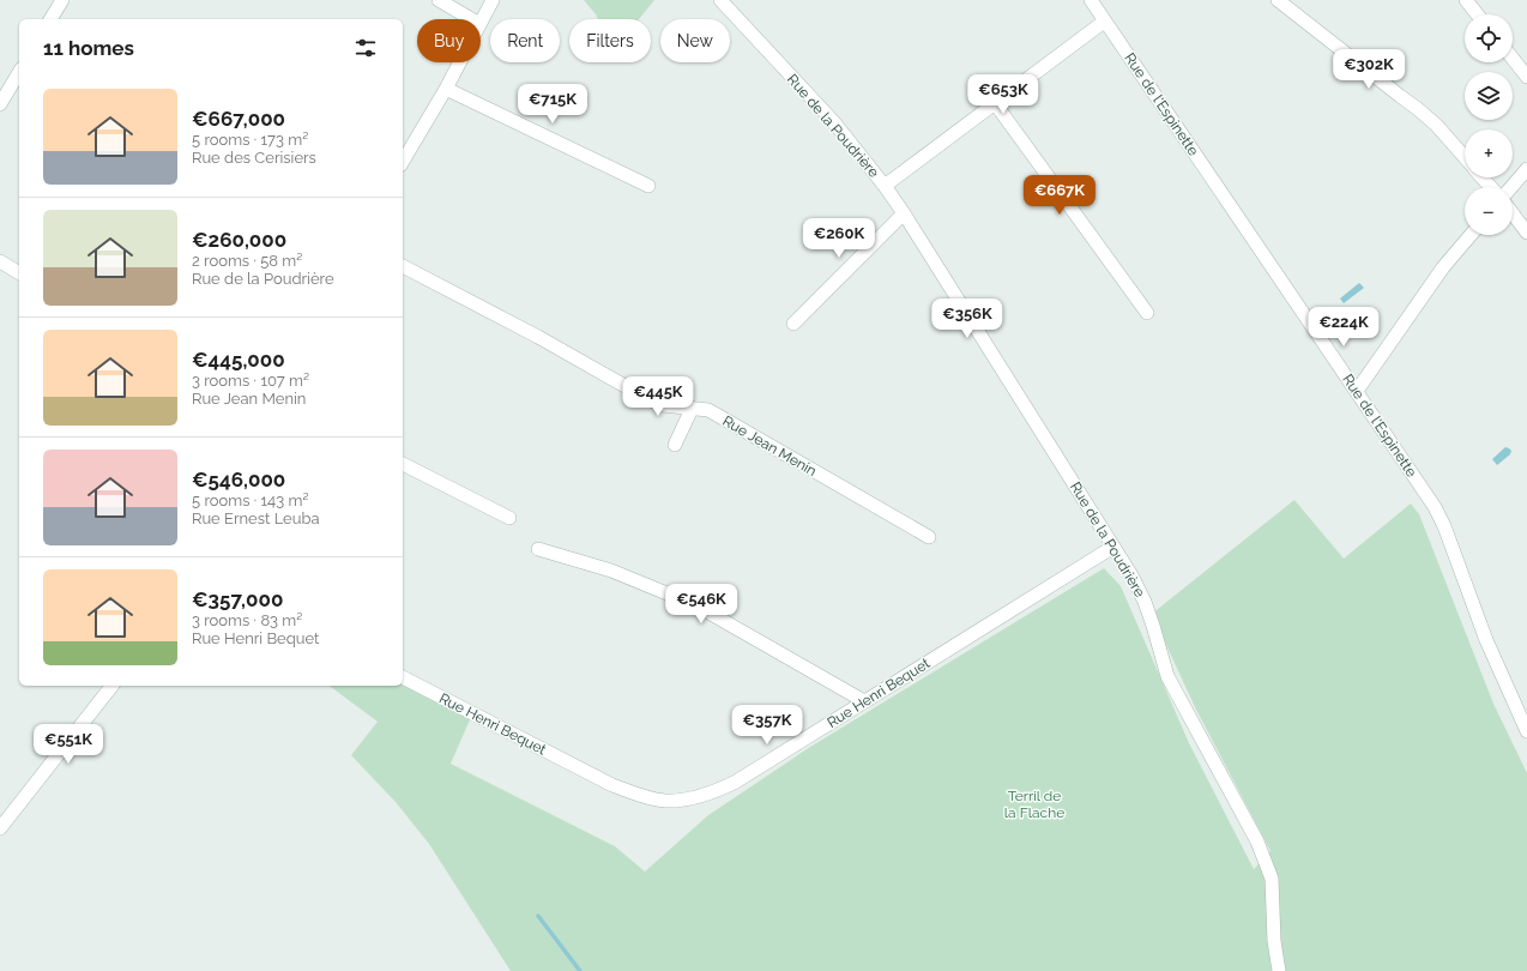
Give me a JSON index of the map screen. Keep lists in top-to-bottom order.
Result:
{
  "streets": {
    "street": [
      "Rue de l'Espinette",
      "Rue de la Poudrière",
      "Rue Jean Menin",
      "Rue Henri Bequet"
    ]
  },
  "crossings": [
    ["Rue de la Poudrière", "Rue Henri Bequet"]
  ],
  "parks": ["Terril de la Flache"],
  "page": {
    "map_buttons": ["+", "−"],
    "chip": [
      "Buy",
      "Rent",
      "Filters",
      "New"
    ],
    "heading": "11 homes",
    "price": [
      "€302K",
      "€653K",
      "€715K",
      "€667K",
      "€260K",
      "€356K",
      "€224K",
      "€445K",
      "€546K",
      "€357K",
      "€551K"
    ],
    "list": [
      {
        "name": "€667,000",
        "note": "5 rooms · 173 m² · Rue des Cerisiers"
      },
      {
        "name": "€260,000",
        "note": "2 rooms · 58 m² · Rue de la Poudrière"
      },
      {
        "name": "€445,000",
        "note": "3 rooms · 107 m² · Rue Jean Menin"
      },
      {
        "name": "€546,000",
        "note": "5 rooms · 143 m² · Rue Ernest Leuba"
      },
      {
        "name": "€357,000",
        "note": "3 rooms · 83 m² · Rue Henri Bequet"
      }
    ]
  }
}
